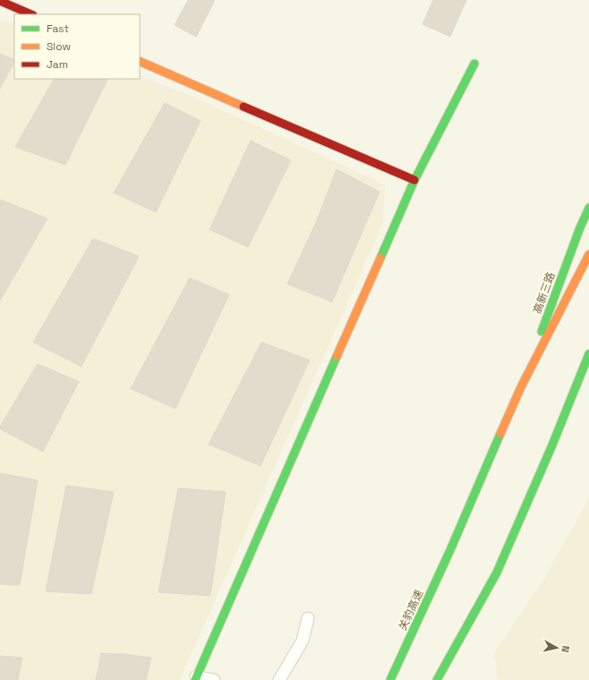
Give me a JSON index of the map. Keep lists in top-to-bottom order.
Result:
{
  "streets": {
    "main road": ["高新三路", "关豹高速"]
  },
  "crossings": [
    ["高新三路", "关豹高速"]
  ],
  "legend": ["Fast", "Slow", "Jam"],
  "north": "right"
}
